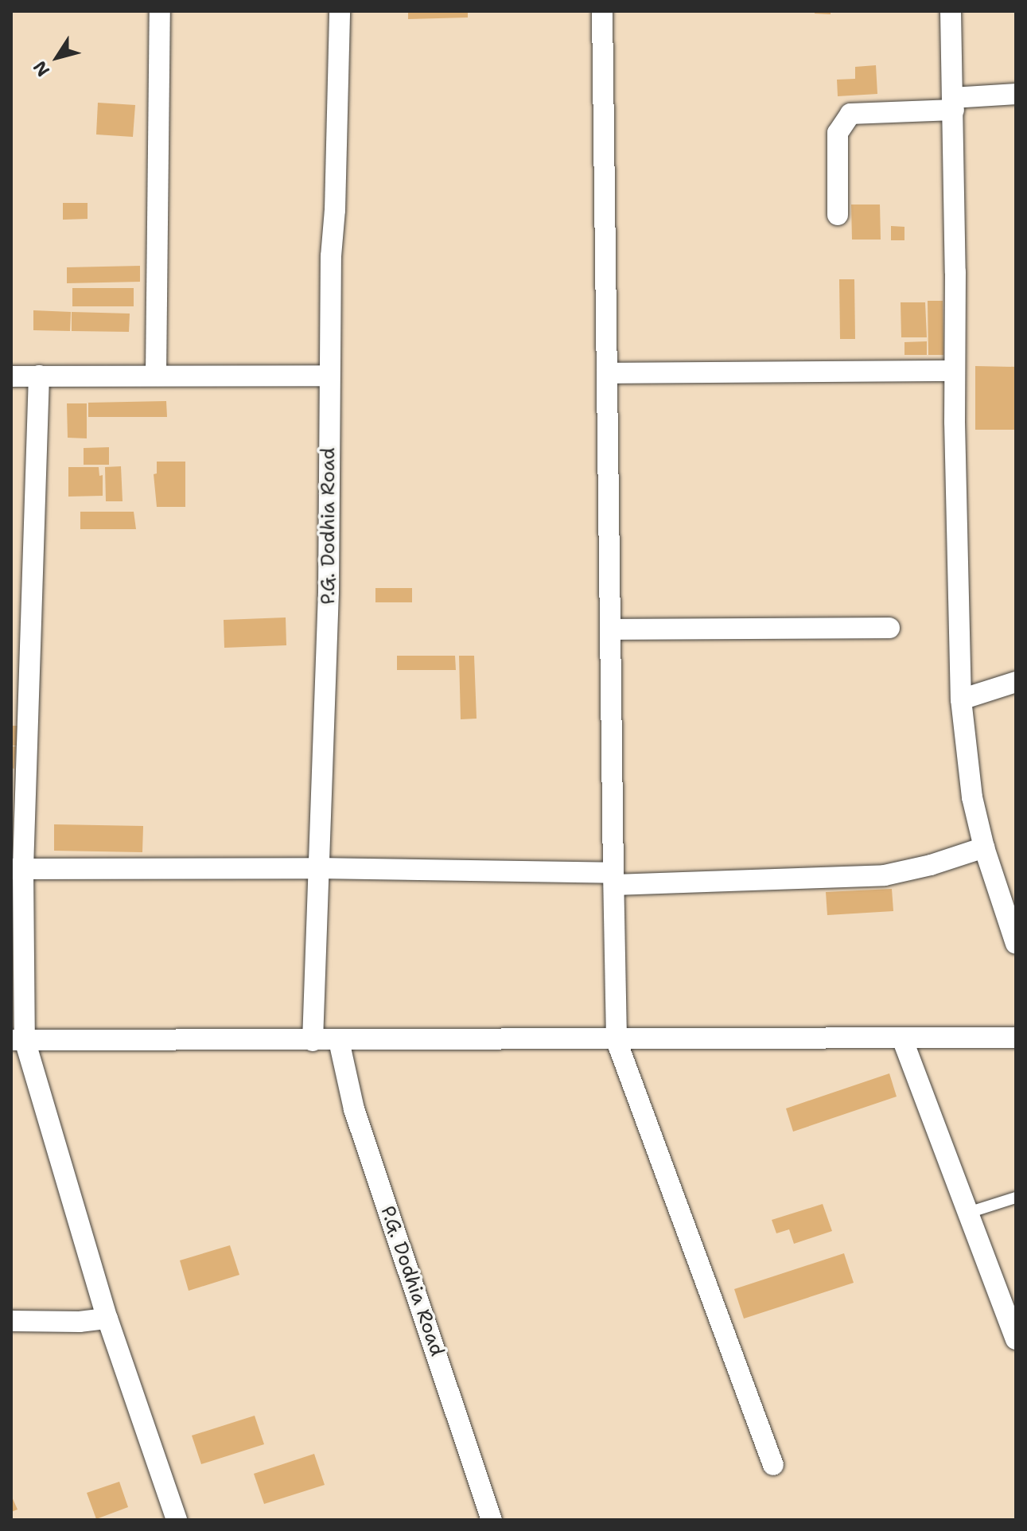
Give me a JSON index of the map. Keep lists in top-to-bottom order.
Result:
{
  "streets": {
    "street": ["P.G. Dodhia Road"]
  },
  "north": "bottom left"
}
